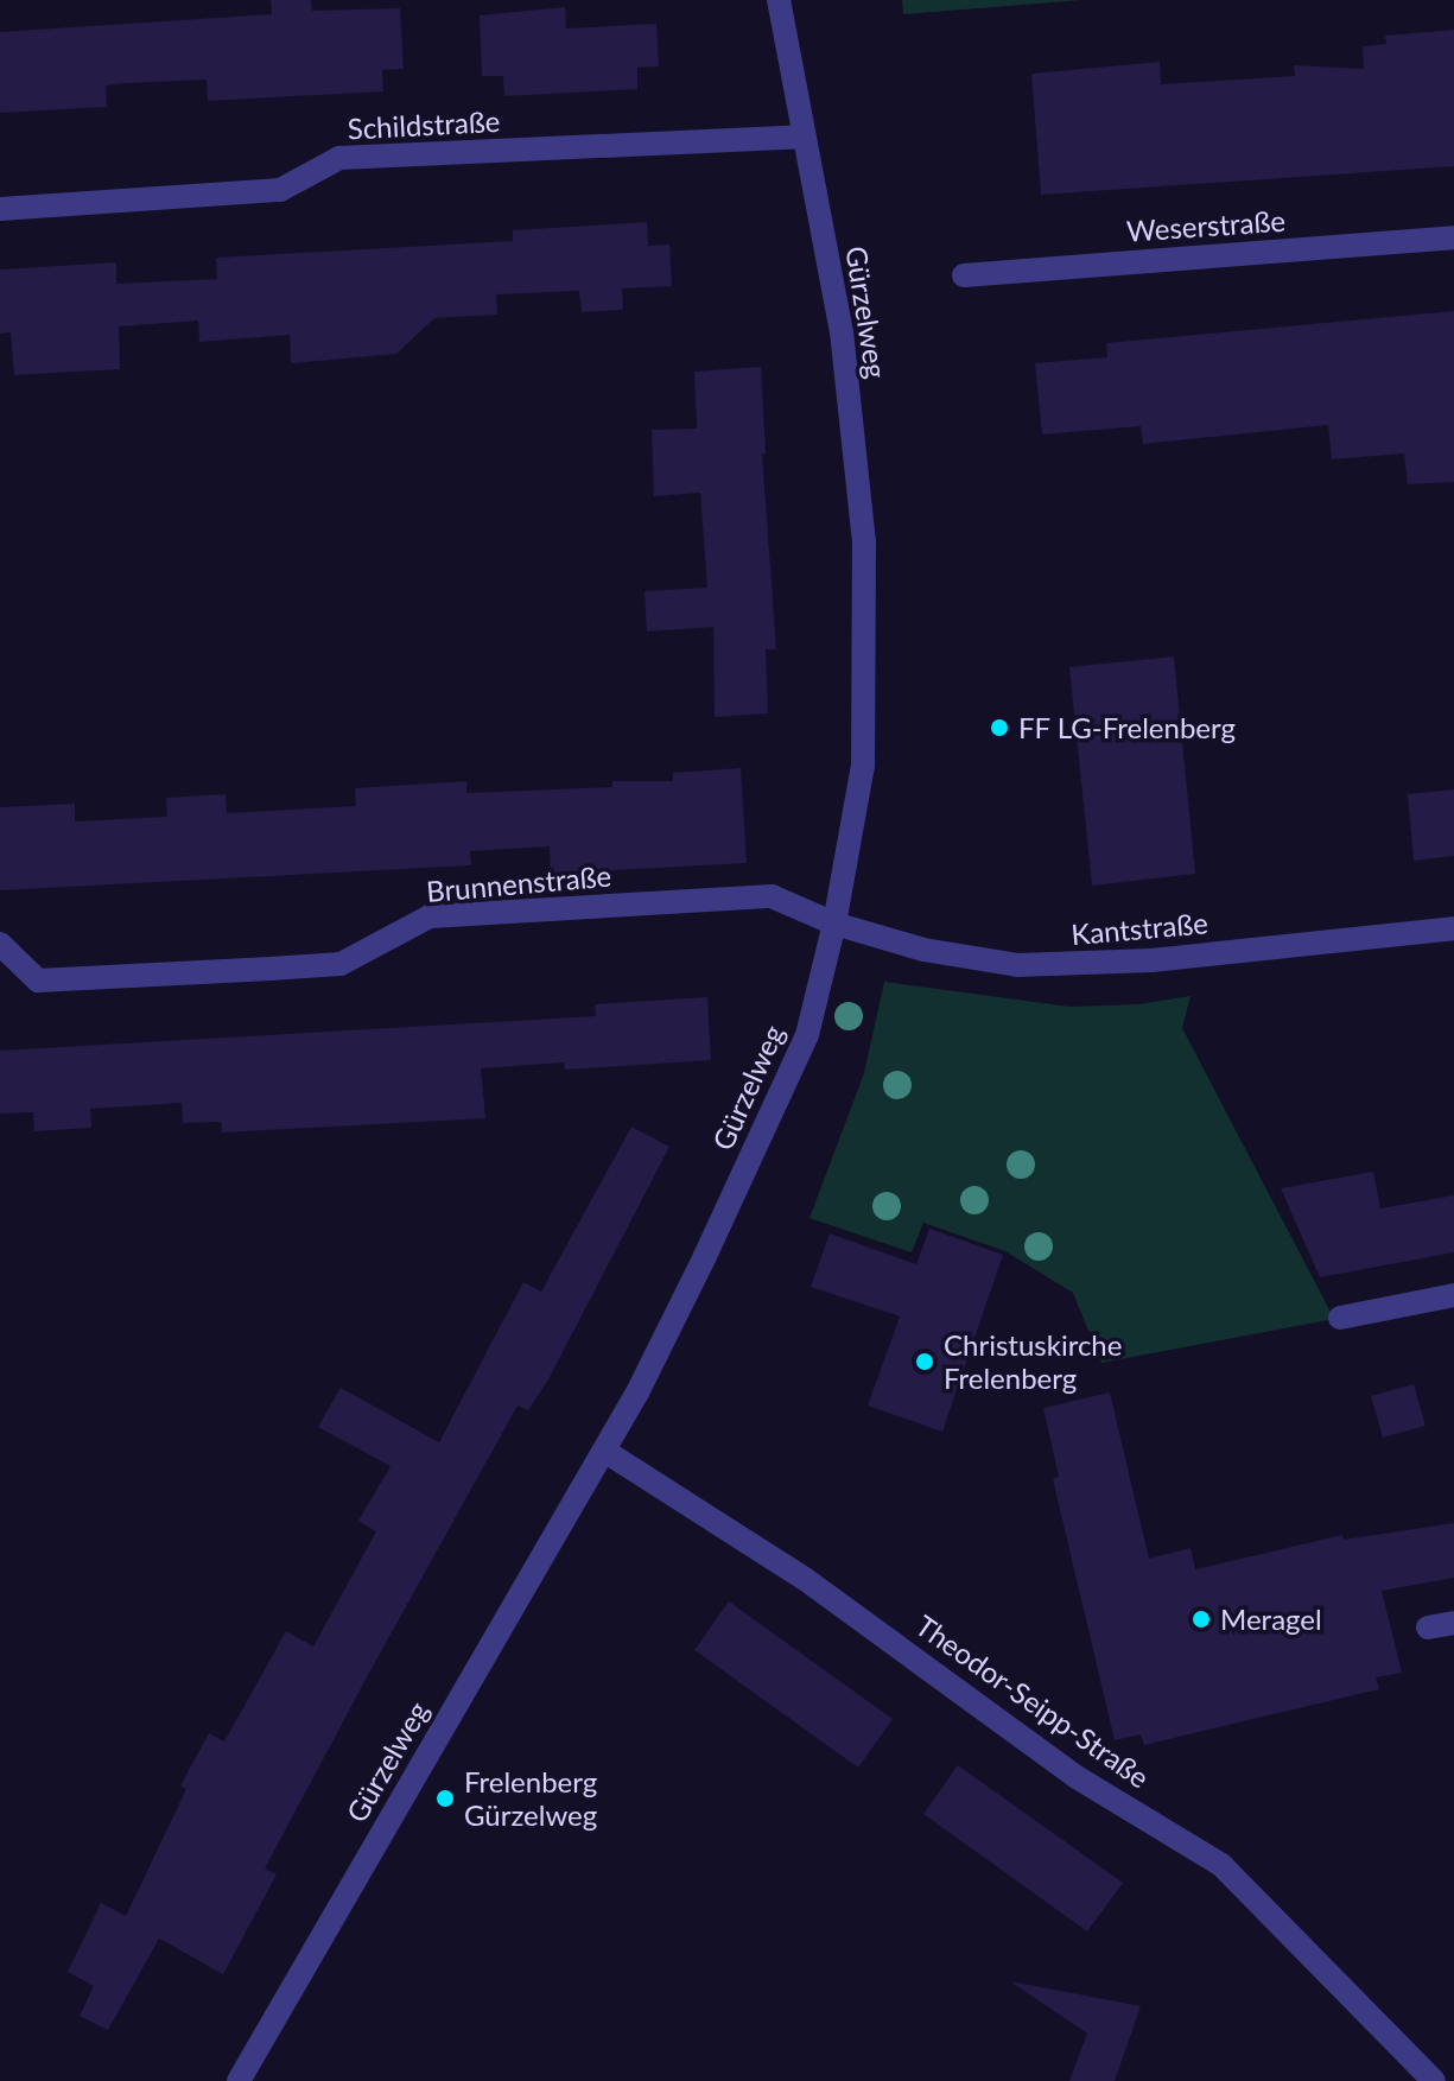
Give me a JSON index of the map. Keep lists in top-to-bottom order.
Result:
{
  "streets": {
    "street": [
      "Schildstraße",
      "Weserstraße",
      "Gürzelweg",
      "Brunnenstraße",
      "Kantstraße",
      "Theodor-Seipp-Straße"
    ]
  },
  "crossings": [
    ["Schildstraße", "Gürzelweg"],
    ["Gürzelweg", "Brunnenstraße"],
    ["Gürzelweg", "Kantstraße"],
    ["Gürzelweg", "Theodor-Seipp-Straße"],
    ["Brunnenstraße", "Kantstraße"]
  ],
  "places": [
    "FF LG-Frelenberg",
    "Christuskirche Frelenberg",
    "Meragel",
    "Frelenberg Gürzelweg"
  ]
}
